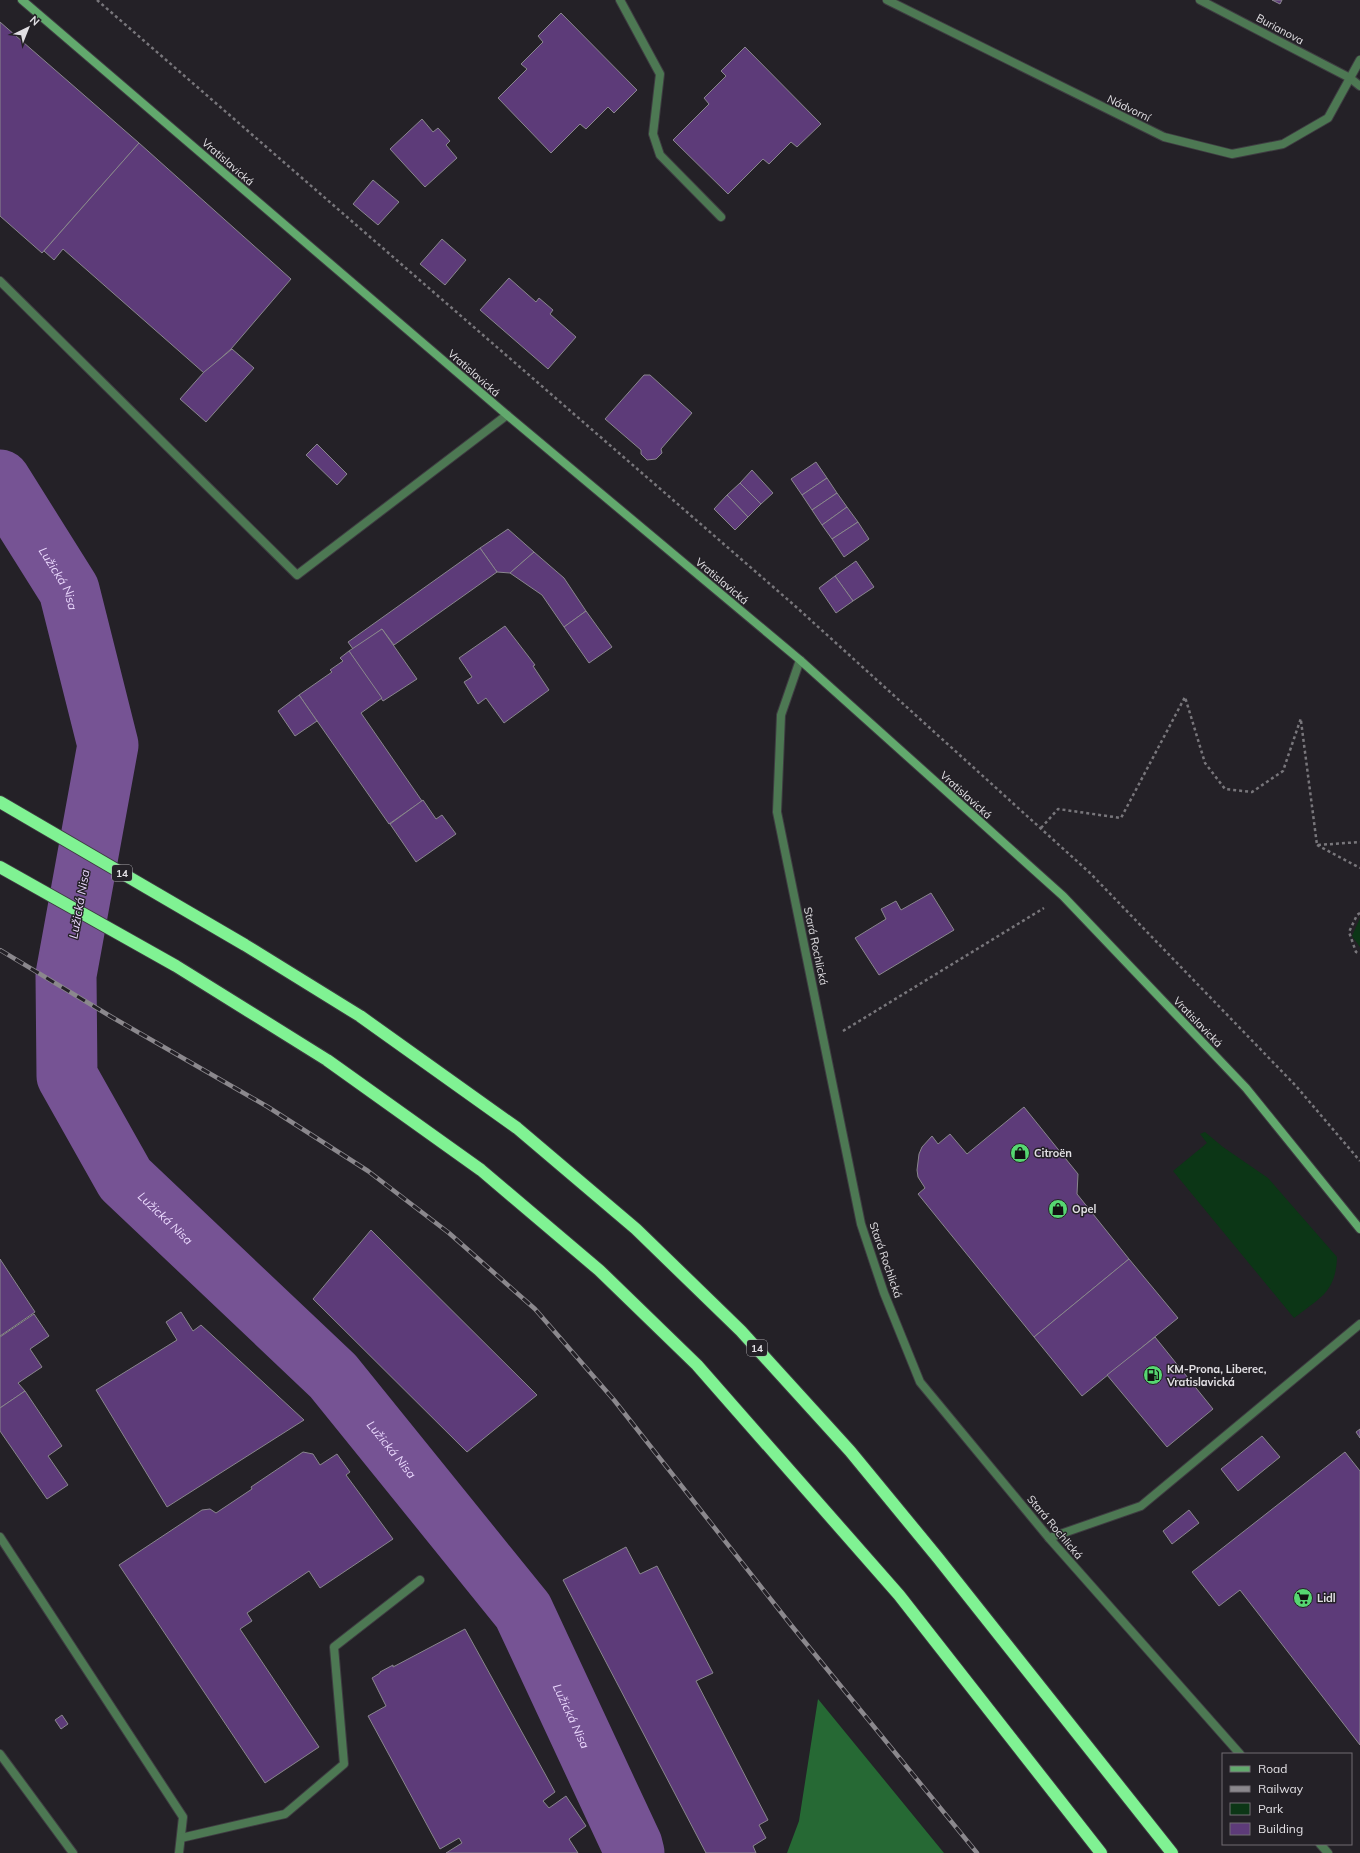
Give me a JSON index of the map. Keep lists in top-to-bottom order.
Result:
{
  "streets": {
    "highway": ["14"],
    "street": [
      "Burianova",
      "Nádvorní",
      "Vratislavická",
      "Stará Rochlická"
    ]
  },
  "crossings": [
    ["Burianova", "Nádvorní"],
    ["Vratislavická", "Stará Rochlická"]
  ],
  "water": ["Lužická Nisa"],
  "places": {
    "shop": ["Citroën", "Opel"],
    "fuel station": ["KM-Prona, Liberec, Vratislavická"],
    "supermarket": ["Lidl"]
  },
  "legend": [
    "Road",
    "Railway",
    "Park",
    "Building"
  ],
  "north": "top right"
}
